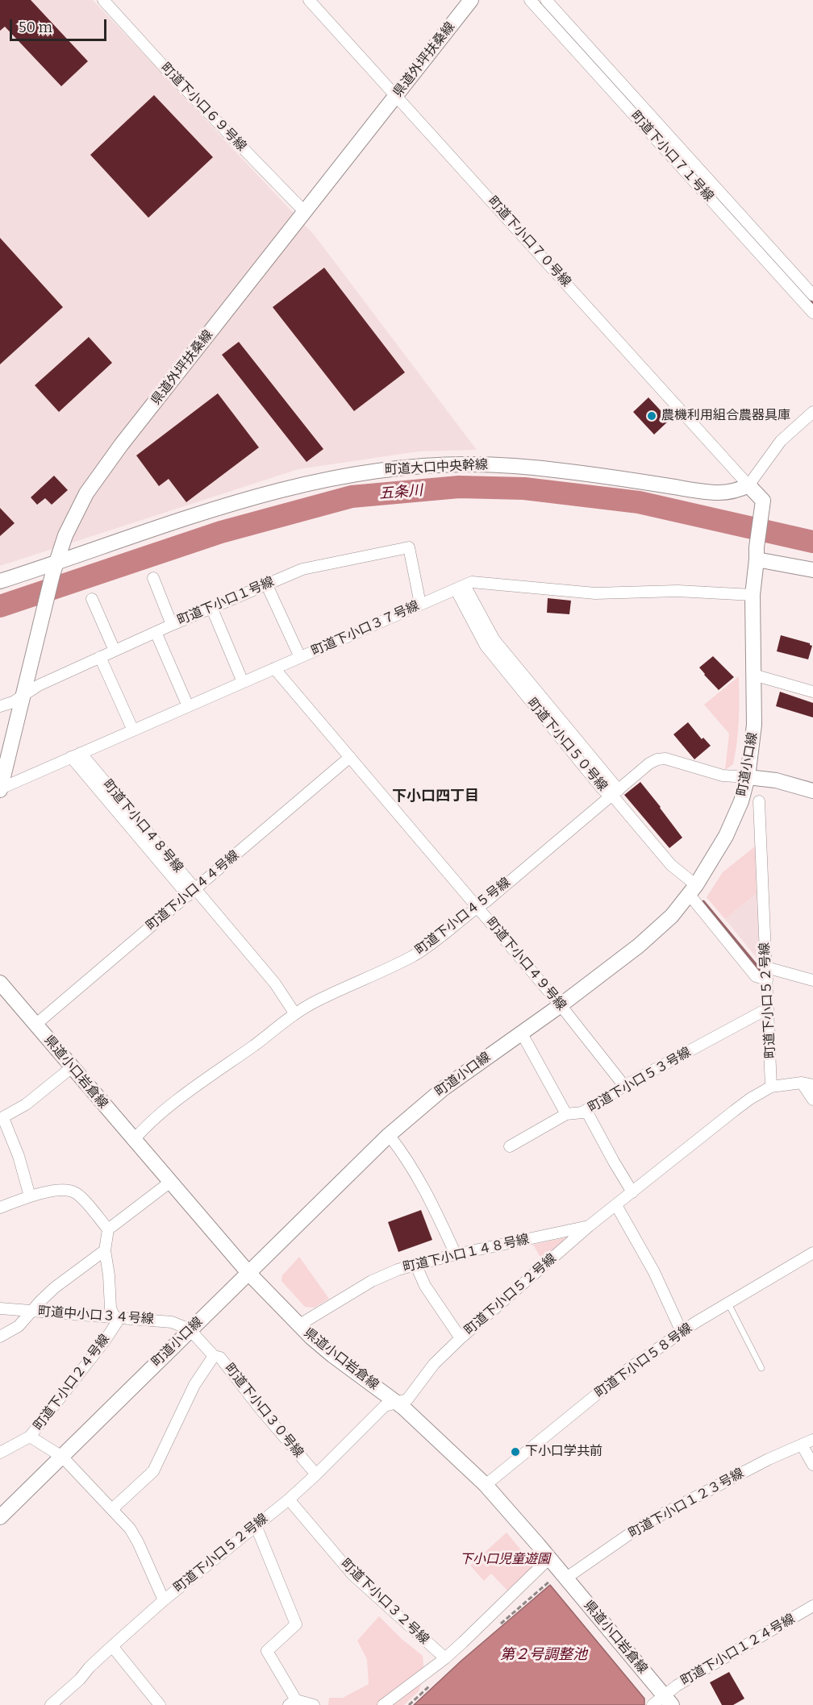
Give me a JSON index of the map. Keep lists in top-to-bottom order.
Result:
{
  "streets": {
    "street": [
      "県道外坪扶桑線",
      "町道下小口６９号線",
      "町道下小口７１号線",
      "町道下小口７０号線",
      "町道大口中央幹線",
      "町道下小口１号線",
      "町道下小口３７号線",
      "町道下小口５０号線",
      "町道小口線",
      "町道下小口４４号線",
      "町道下小口４５号線",
      "町道下小口４９号線",
      "町道下小口５２号線",
      "県道小口岩倉線",
      "町道下小口５３号線",
      "町道下小口１４８号線",
      "町道中小口３４号線",
      "町道下小口５８号線",
      "町道下小口２４号線",
      "町道下小口３０号線",
      "町道下小口１２３号線",
      "町道下小口３２号線",
      "町道下小口１２４号線"
    ]
  },
  "crossings": [
    ["県道外坪扶桑線", "町道下小口６９号線"],
    ["県道外坪扶桑線", "町道下小口７０号線"],
    ["県道外坪扶桑線", "町道大口中央幹線"],
    ["県道外坪扶桑線", "町道下小口１号線"],
    ["県道外坪扶桑線", "町道下小口３７号線"],
    ["町道下小口７０号線", "町道大口中央幹線"],
    ["町道下小口１号線", "町道下小口３７号線"],
    ["町道下小口３７号線", "町道下小口５０号線"],
    ["町道下小口３７号線", "町道小口線"],
    ["町道下小口３７号線", "町道下小口４９号線"],
    ["町道下小口５０号線", "町道小口線"],
    ["町道下小口５０号線", "町道下小口４５号線"],
    ["町道下小口５０号線", "町道下小口５２号線"],
    ["町道小口線", "町道下小口４５号線"],
    ["町道小口線", "町道下小口４９号線"],
    ["町道小口線", "県道小口岩倉線"],
    ["町道小口線", "町道中小口３４号線"],
    ["町道小口線", "町道下小口３０号線"],
    ["町道下小口４４号線", "町道下小口４９号線"],
    ["町道下小口４４号線", "県道小口岩倉線"],
    ["町道下小口４５号線", "町道下小口４９号線"],
    ["町道下小口４５号線", "県道小口岩倉線"],
    ["町道下小口４９号線", "町道下小口５３号線"],
    ["町道下小口５２号線", "県道小口岩倉線"],
    ["町道下小口５２号線", "町道下小口５３号線"],
    ["町道下小口５２号線", "町道下小口１４８号線"],
    ["町道下小口５２号線", "町道下小口３０号線"],
    ["町道下小口５２号線", "町道下小口３２号線"],
    ["県道小口岩倉線", "町道下小口１４８号線"],
    ["県道小口岩倉線", "町道下小口５８号線"],
    ["県道小口岩倉線", "町道下小口１２３号線"],
    ["県道小口岩倉線", "町道下小口１２４号線"],
    ["町道中小口３４号線", "町道下小口２４号線"],
    ["町道中小口３４号線", "町道下小口３０号線"]
  ],
  "districts": ["下小口四丁目"],
  "water": ["五条川", "第２号調整池"],
  "parks": ["下小口児童遊園"],
  "places": ["農機利用組合農器具庫", "下小口学共前"],
  "scale_bar": "50 m"
}
